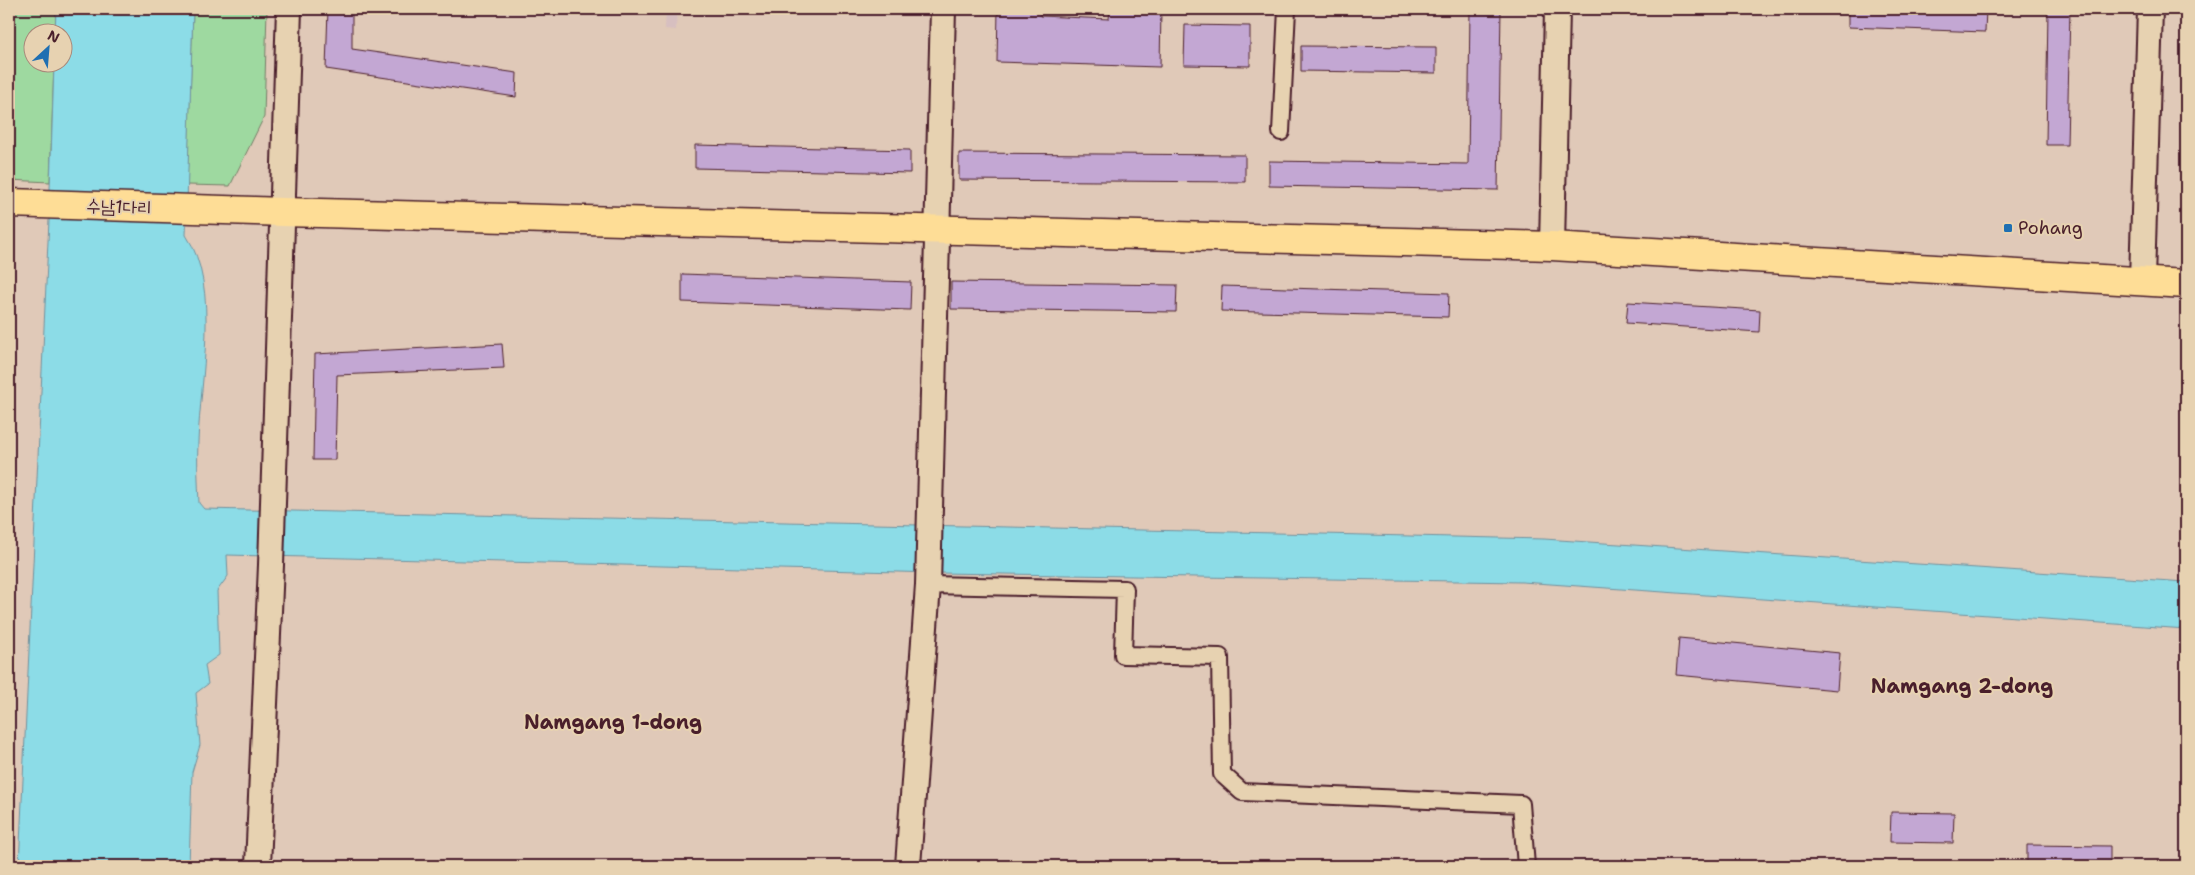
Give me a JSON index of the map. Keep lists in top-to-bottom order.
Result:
{
  "streets": {
    "highway": ["수남1다리"]
  },
  "districts": ["Namgang 2-dong", "Namgang 1-dong"],
  "places": {
    "transit": ["Pohang"]
  },
  "north": "top right"
}
